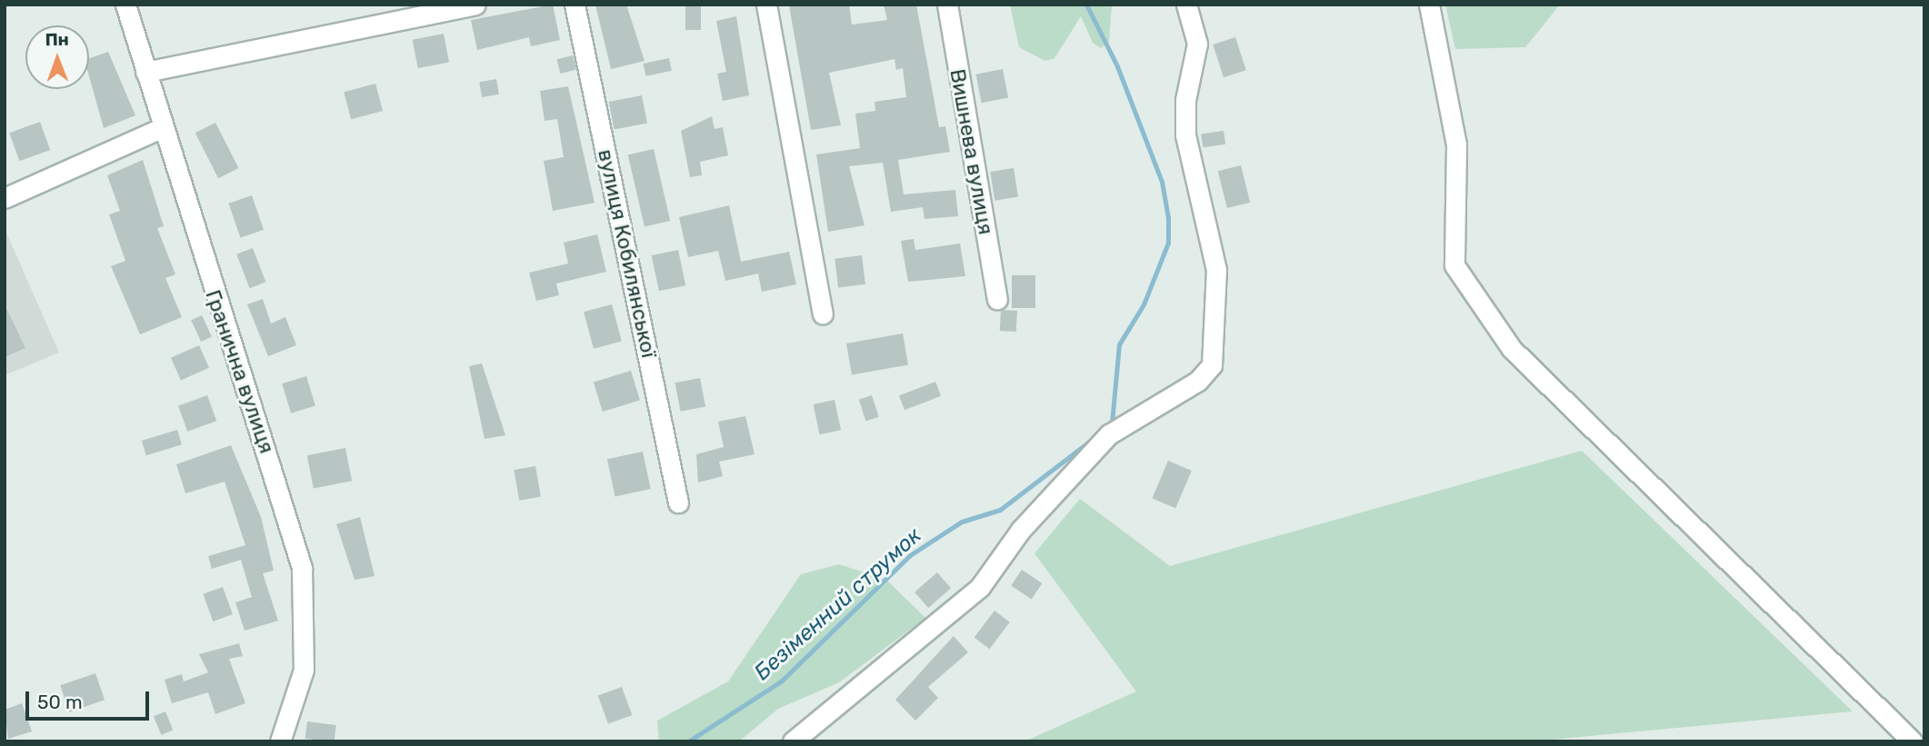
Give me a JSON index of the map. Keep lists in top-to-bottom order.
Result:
{
  "streets": {
    "street": ["Вишнева вулиця", "вулиця Кобилянської", "Гранична вулиця"]
  },
  "water": ["Безіменний струмок"],
  "scale_bar": "50 m",
  "north": "top"
}
